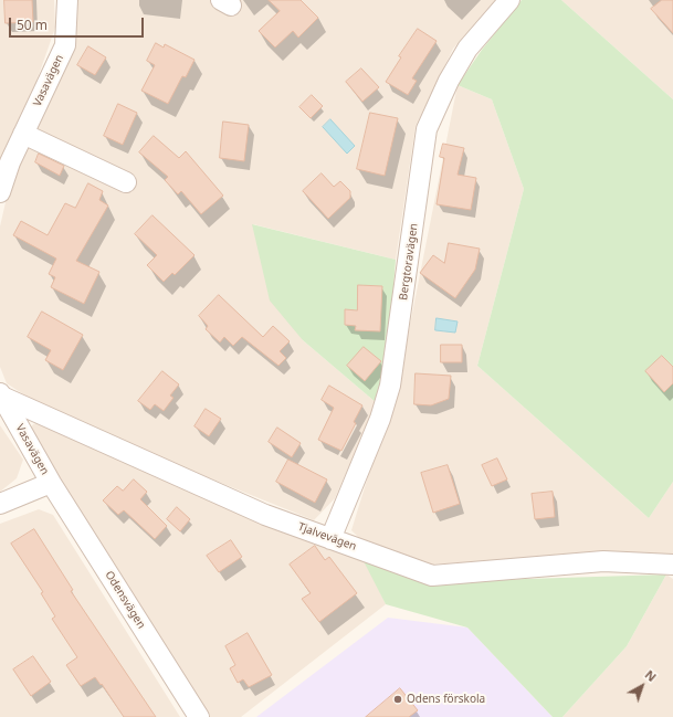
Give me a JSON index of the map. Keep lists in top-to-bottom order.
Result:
{
  "streets": {
    "street": [
      "Vasavägen",
      "Bergtoravägen",
      "Tjalvevägen",
      "Odensvägen"
    ]
  },
  "crossings": [
    ["Vasavägen", "Tjalvevägen"],
    ["Vasavägen", "Odensvägen"],
    ["Bergtoravägen", "Tjalvevägen"]
  ],
  "places": ["Odens förskola"],
  "scale_bar": "50 m",
  "north": "top right"
}
